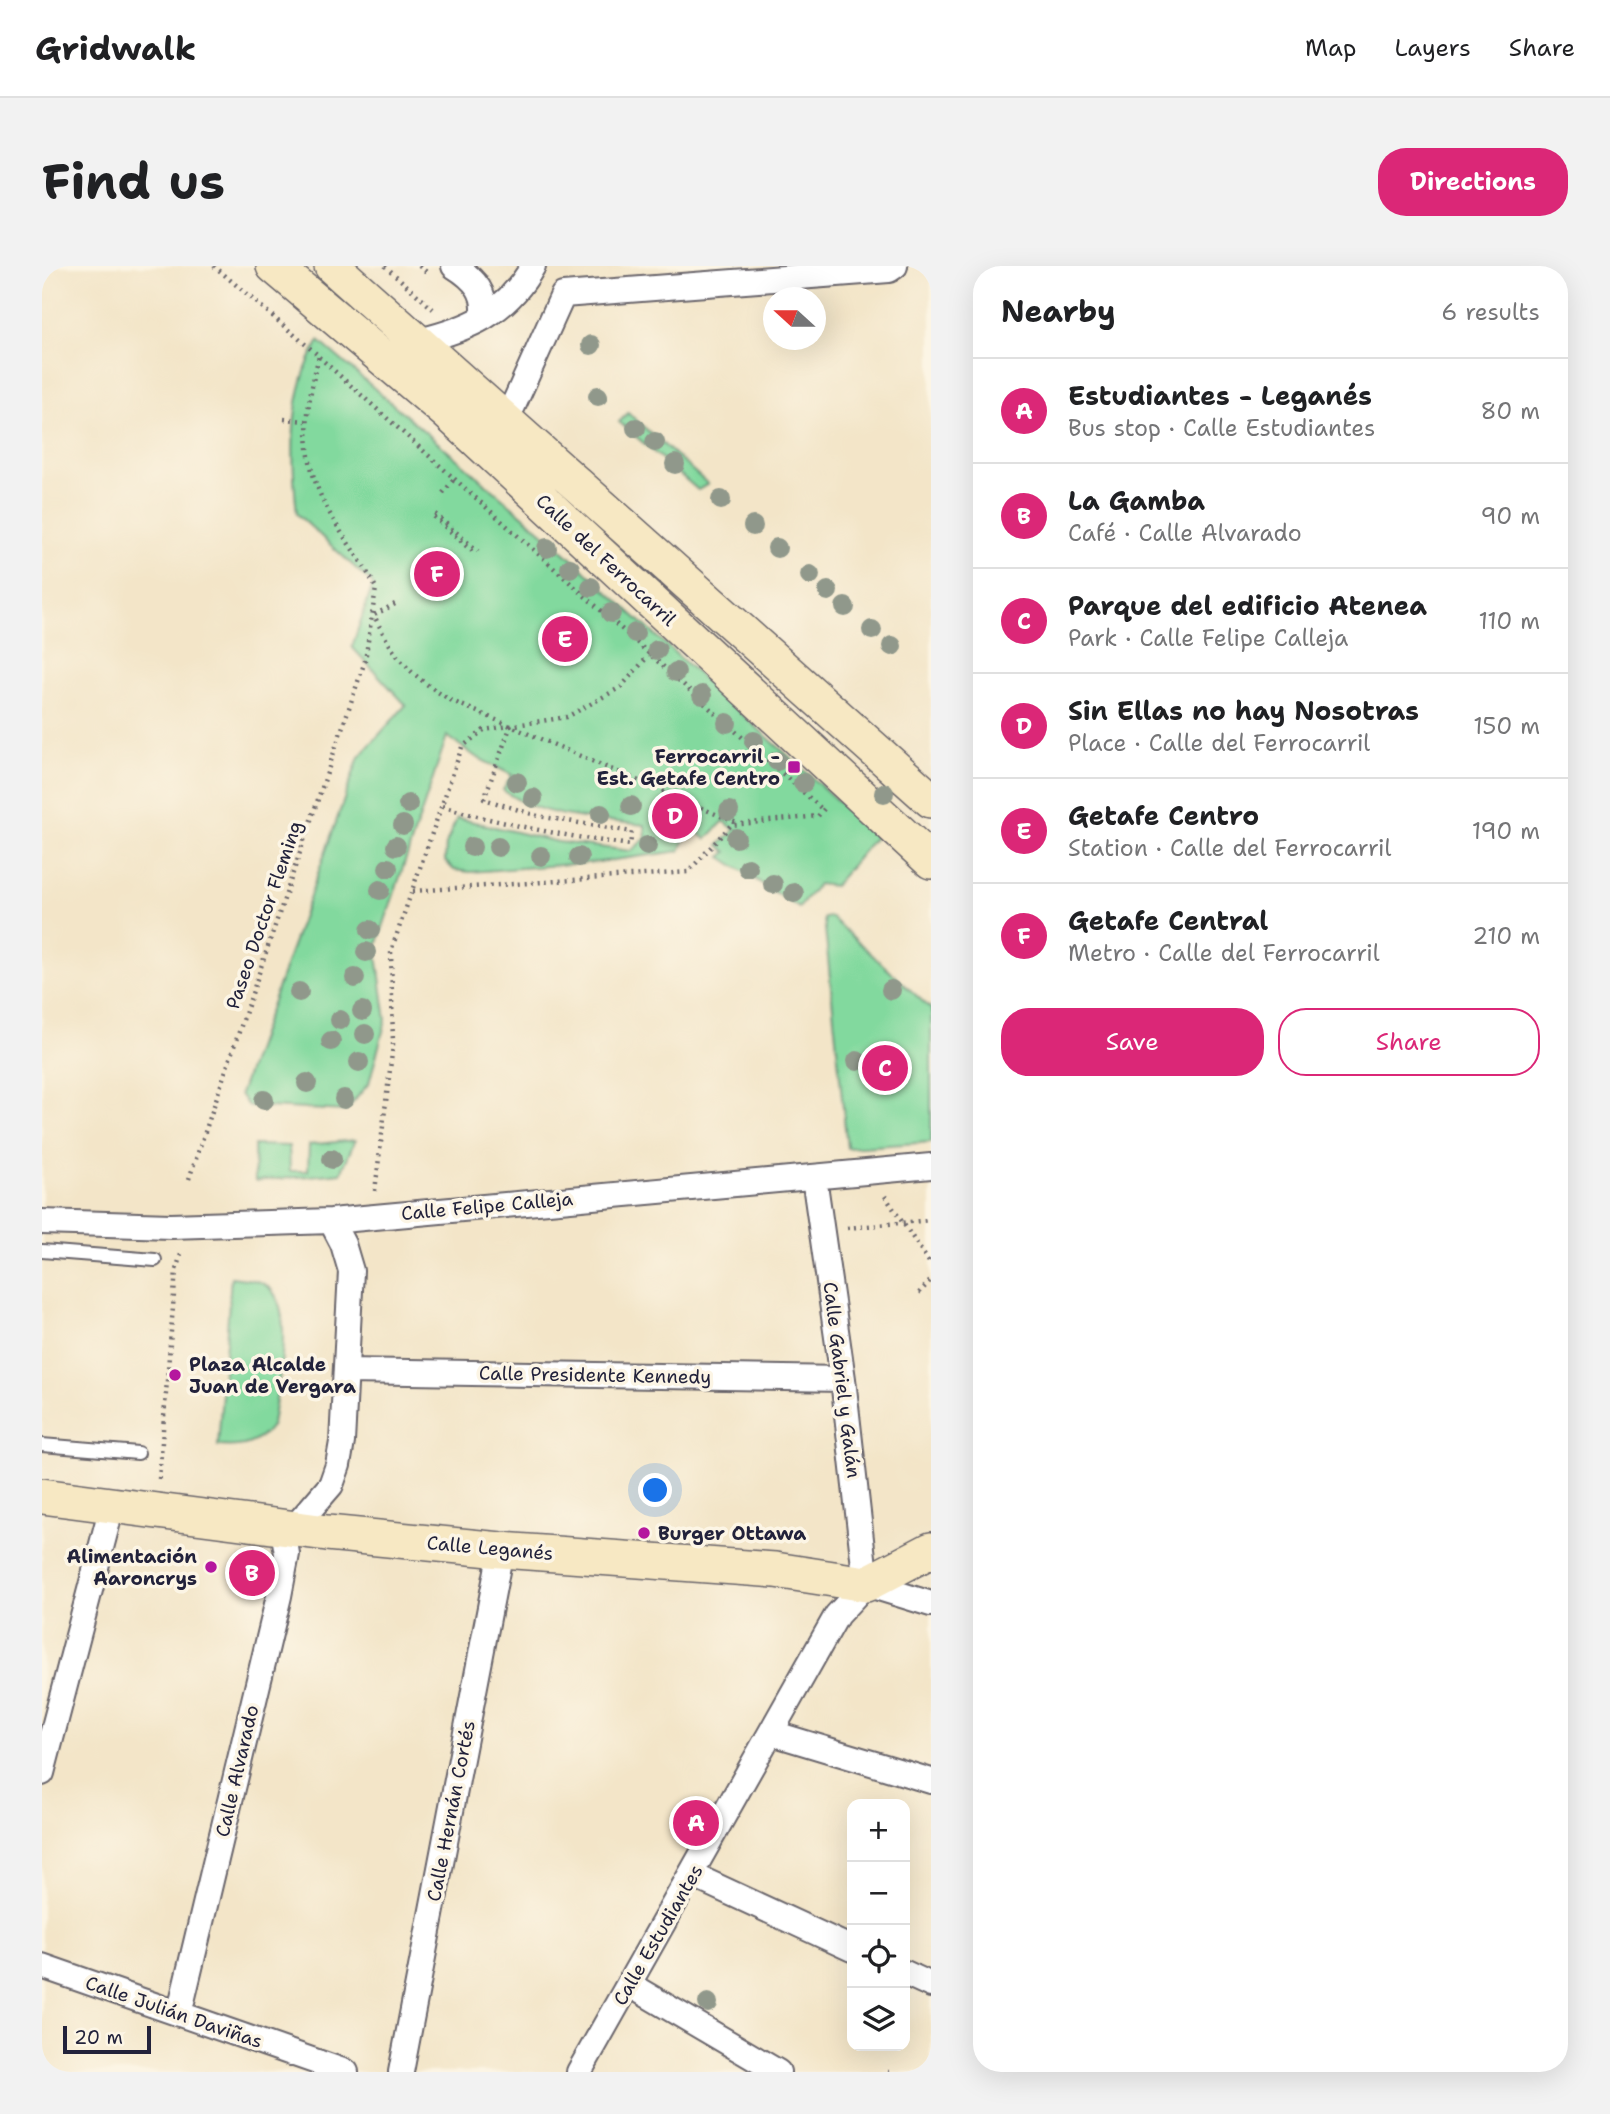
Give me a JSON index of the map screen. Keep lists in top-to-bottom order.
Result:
{
  "streets": {
    "street": [
      "Calle del Ferrocarril",
      "Calle Felipe Calleja",
      "Calle Presidente Kennedy",
      "Calle Gabriel y Galán",
      "Calle Leganés",
      "Calle Alvarado",
      "Calle Hernán Cortés",
      "Calle Estudiantes",
      "Calle Julián Daviñas"
    ],
    "path": ["Paseo Doctor Fleming"]
  },
  "crossings": [
    ["Calle Felipe Calleja", "Calle Gabriel y Galán"],
    ["Calle Presidente Kennedy", "Calle Gabriel y Galán"],
    ["Calle Gabriel y Galán", "Calle Leganés"],
    ["Calle Gabriel y Galán", "Calle Estudiantes"],
    ["Calle Leganés", "Calle Alvarado"],
    ["Calle Leganés", "Calle Hernán Cortés"],
    ["Calle Leganés", "Calle Estudiantes"],
    ["Calle Alvarado", "Calle Julián Daviñas"]
  ],
  "places": {
    "transit": ["Ferrocarril - Est. Getafe Centro"],
    "other": ["Plaza Alcalde Juan de Vergara", "Burger Ottawa", "Alimentación Aaroncrys"]
  },
  "scale_bar": "20 m",
  "north": "left",
  "page": {
    "header": "Gridwalk",
    "nav": ["Map", "Layers", "Share"],
    "buttons": [
      "Directions",
      ["Save", "Share"]
    ],
    "title": "Find us",
    "heading": ["Nearby", "6 results"],
    "list": [
      {
        "mark": "A",
        "name": "Estudiantes - Leganés",
        "note": "Bus stop · Calle Estudiantes",
        "value": "80 m"
      },
      {
        "mark": "B",
        "name": "La Gamba",
        "note": "Café · Calle Alvarado",
        "value": "90 m"
      },
      {
        "mark": "C",
        "name": "Parque del edificio Atenea",
        "note": "Park · Calle Felipe Calleja",
        "value": "110 m"
      },
      {
        "mark": "D",
        "name": "Sin Ellas no hay Nosotras",
        "note": "Place · Calle del Ferrocarril",
        "value": "150 m"
      },
      {
        "mark": "E",
        "name": "Getafe Centro",
        "note": "Station · Calle del Ferrocarril",
        "value": "190 m"
      },
      {
        "mark": "F",
        "name": "Getafe Central",
        "note": "Metro · Calle del Ferrocarril",
        "value": "210 m"
      }
    ],
    "pins": [
      "F",
      "E",
      "D",
      "C",
      "B",
      "A"
    ],
    "map_buttons": ["+", "−"],
    "scale": "20 m"
  }
}
